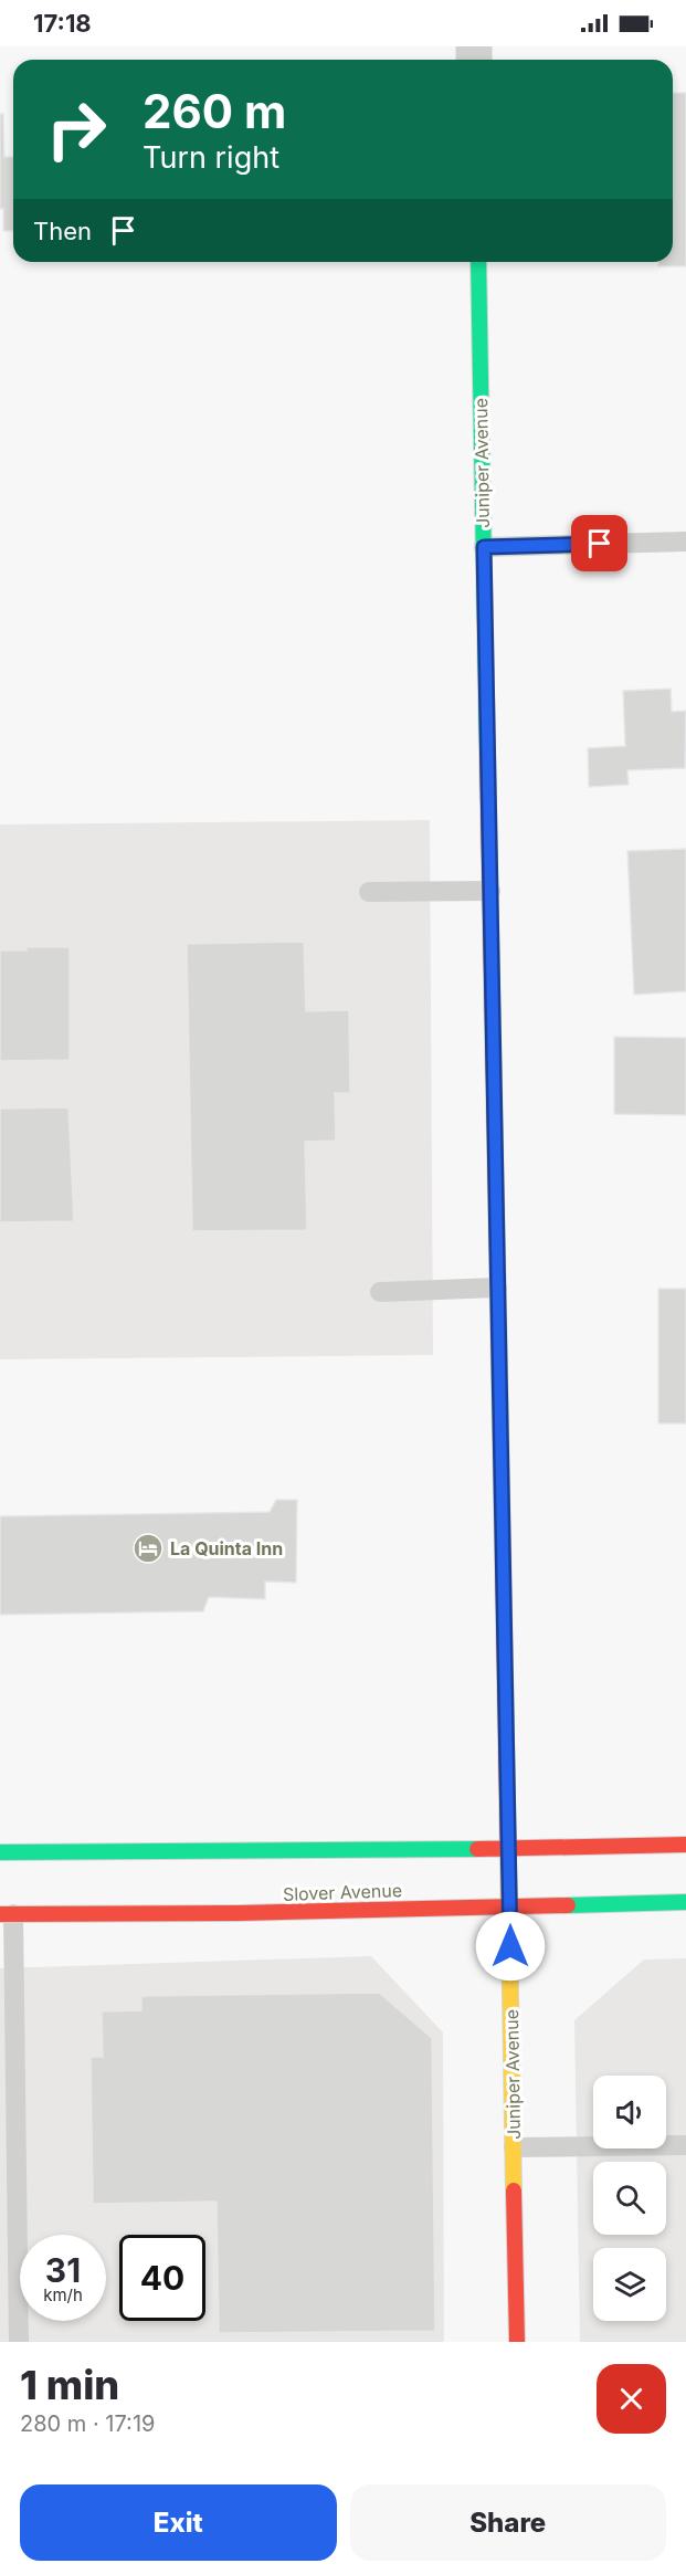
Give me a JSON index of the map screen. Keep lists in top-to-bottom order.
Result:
{
  "streets": {
    "street": ["Juniper Avenue", "Slover Avenue"]
  },
  "crossings": [
    ["Juniper Avenue", "Slover Avenue"]
  ],
  "places": {
    "hotel": ["La Quinta Inn"]
  },
  "page": {
    "status": "17:18",
    "turn": ["260 m", "Turn right"],
    "then": "Then",
    "speed": "31 km/h",
    "limit": "40",
    "heading": ["1 min", "280 m · 17:19"],
    "buttons": ["Exit", "Share"]
  }
}
